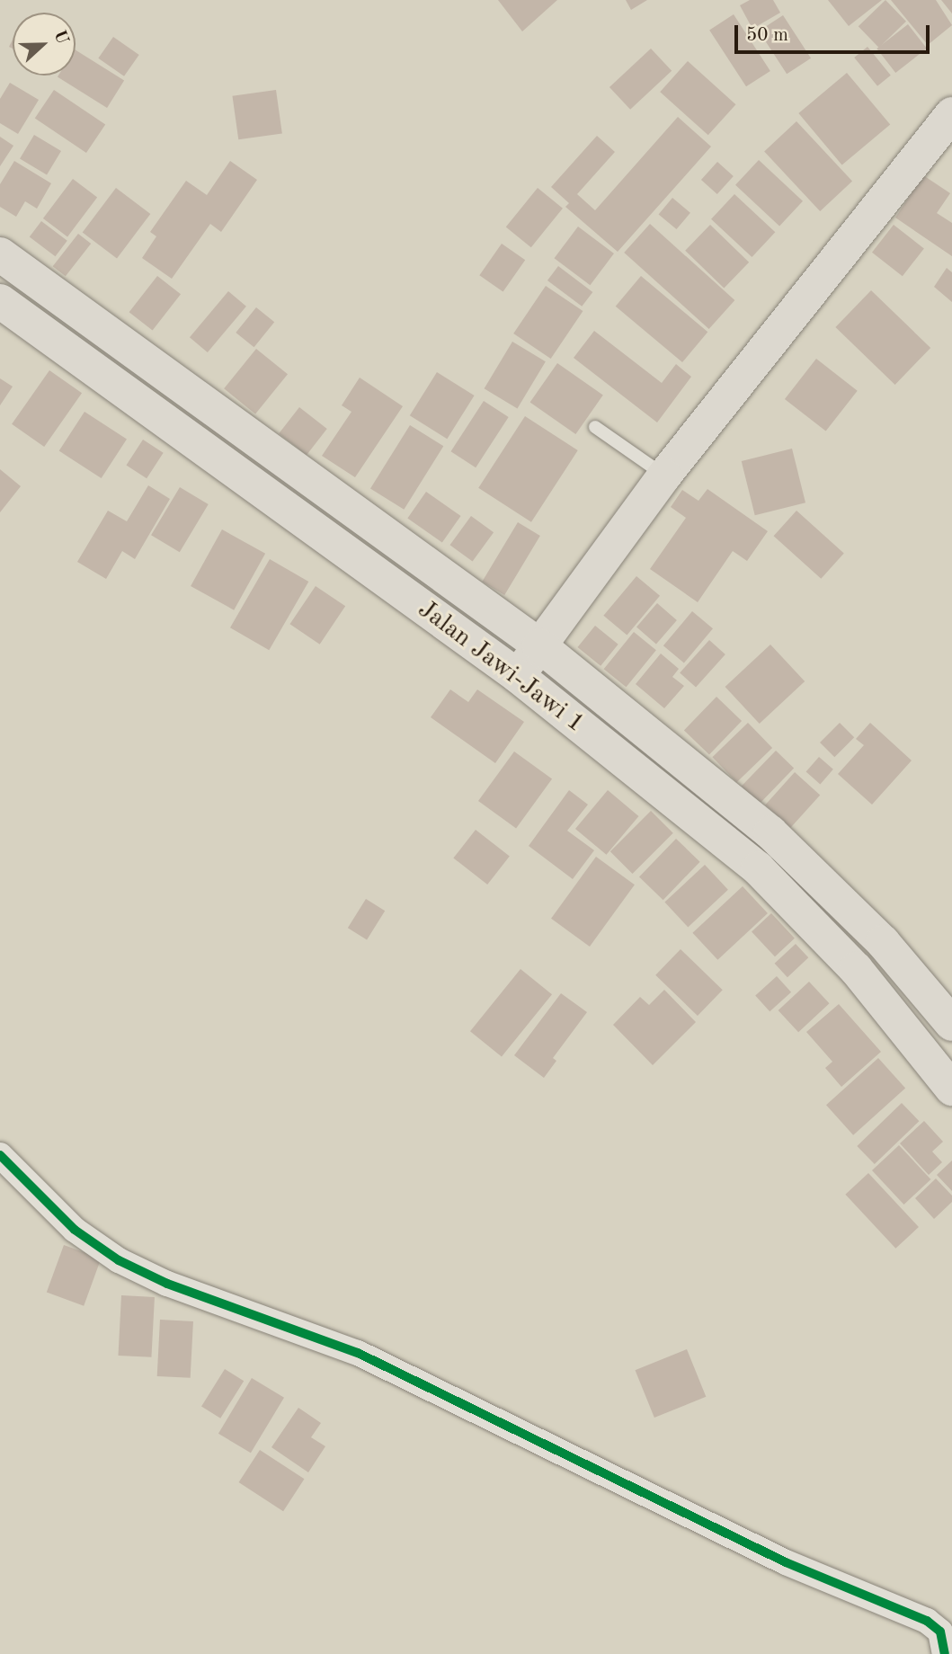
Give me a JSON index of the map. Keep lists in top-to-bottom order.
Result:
{
  "streets": {
    "main road": ["Jalan Jawi-Jawi 1"]
  },
  "scale_bar": "50 m",
  "north": "right"
}
